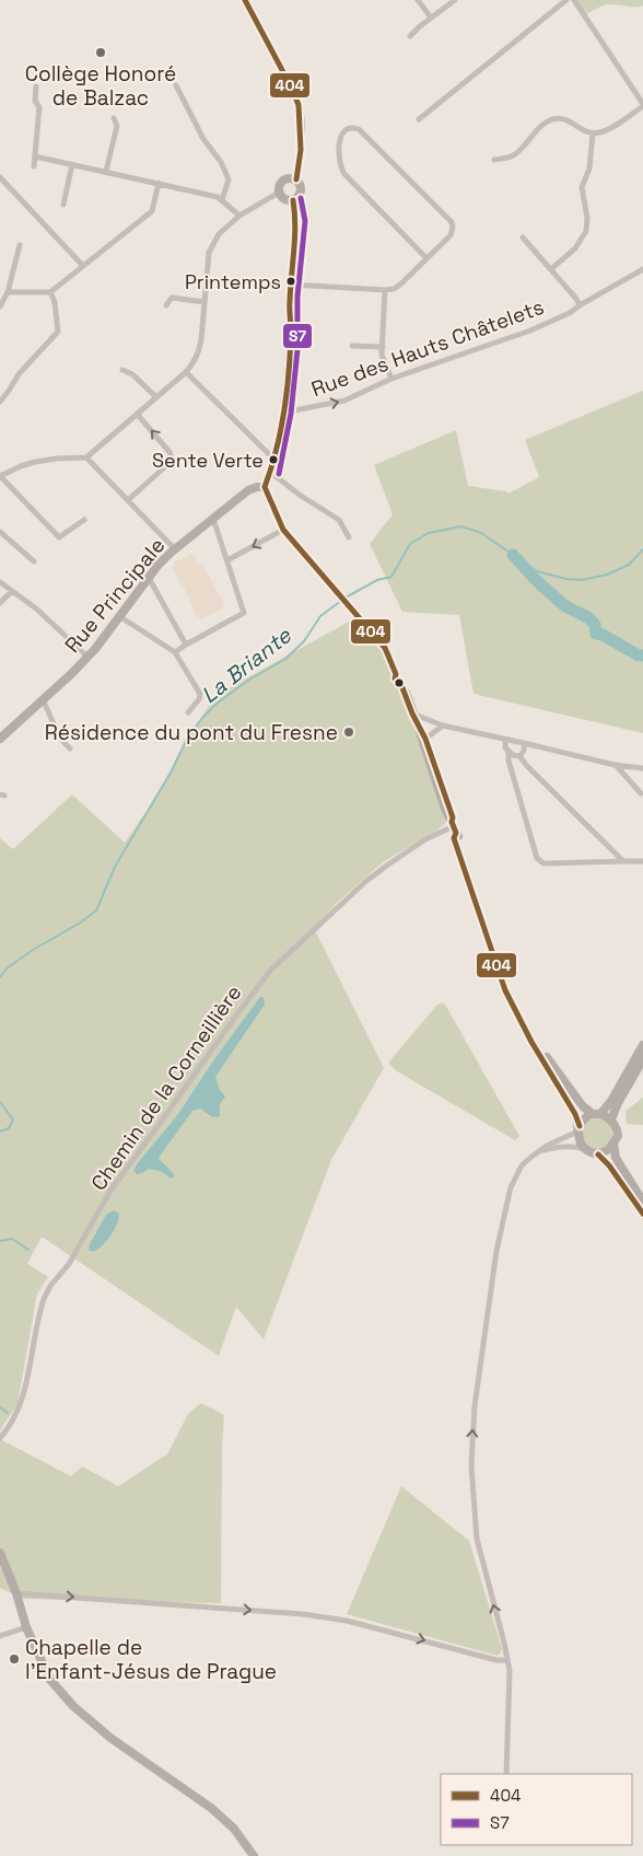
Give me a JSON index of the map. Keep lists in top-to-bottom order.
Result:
{
  "streets": {
    "main road": ["Rue Principale"],
    "street": ["Rue des Hauts Châtelets", "Chemin de la Corneillière"]
  },
  "water": ["La Briante"],
  "places": [
    "Collège Honoré de Balzac",
    "Printemps",
    "Sente Verte",
    "Résidence du pont du Fresne",
    "Chapelle de l'Enfant-Jésus de Prague"
  ],
  "lines": ["transit line 404", "transit line S7"],
  "legend": ["404", "S7"]
}
